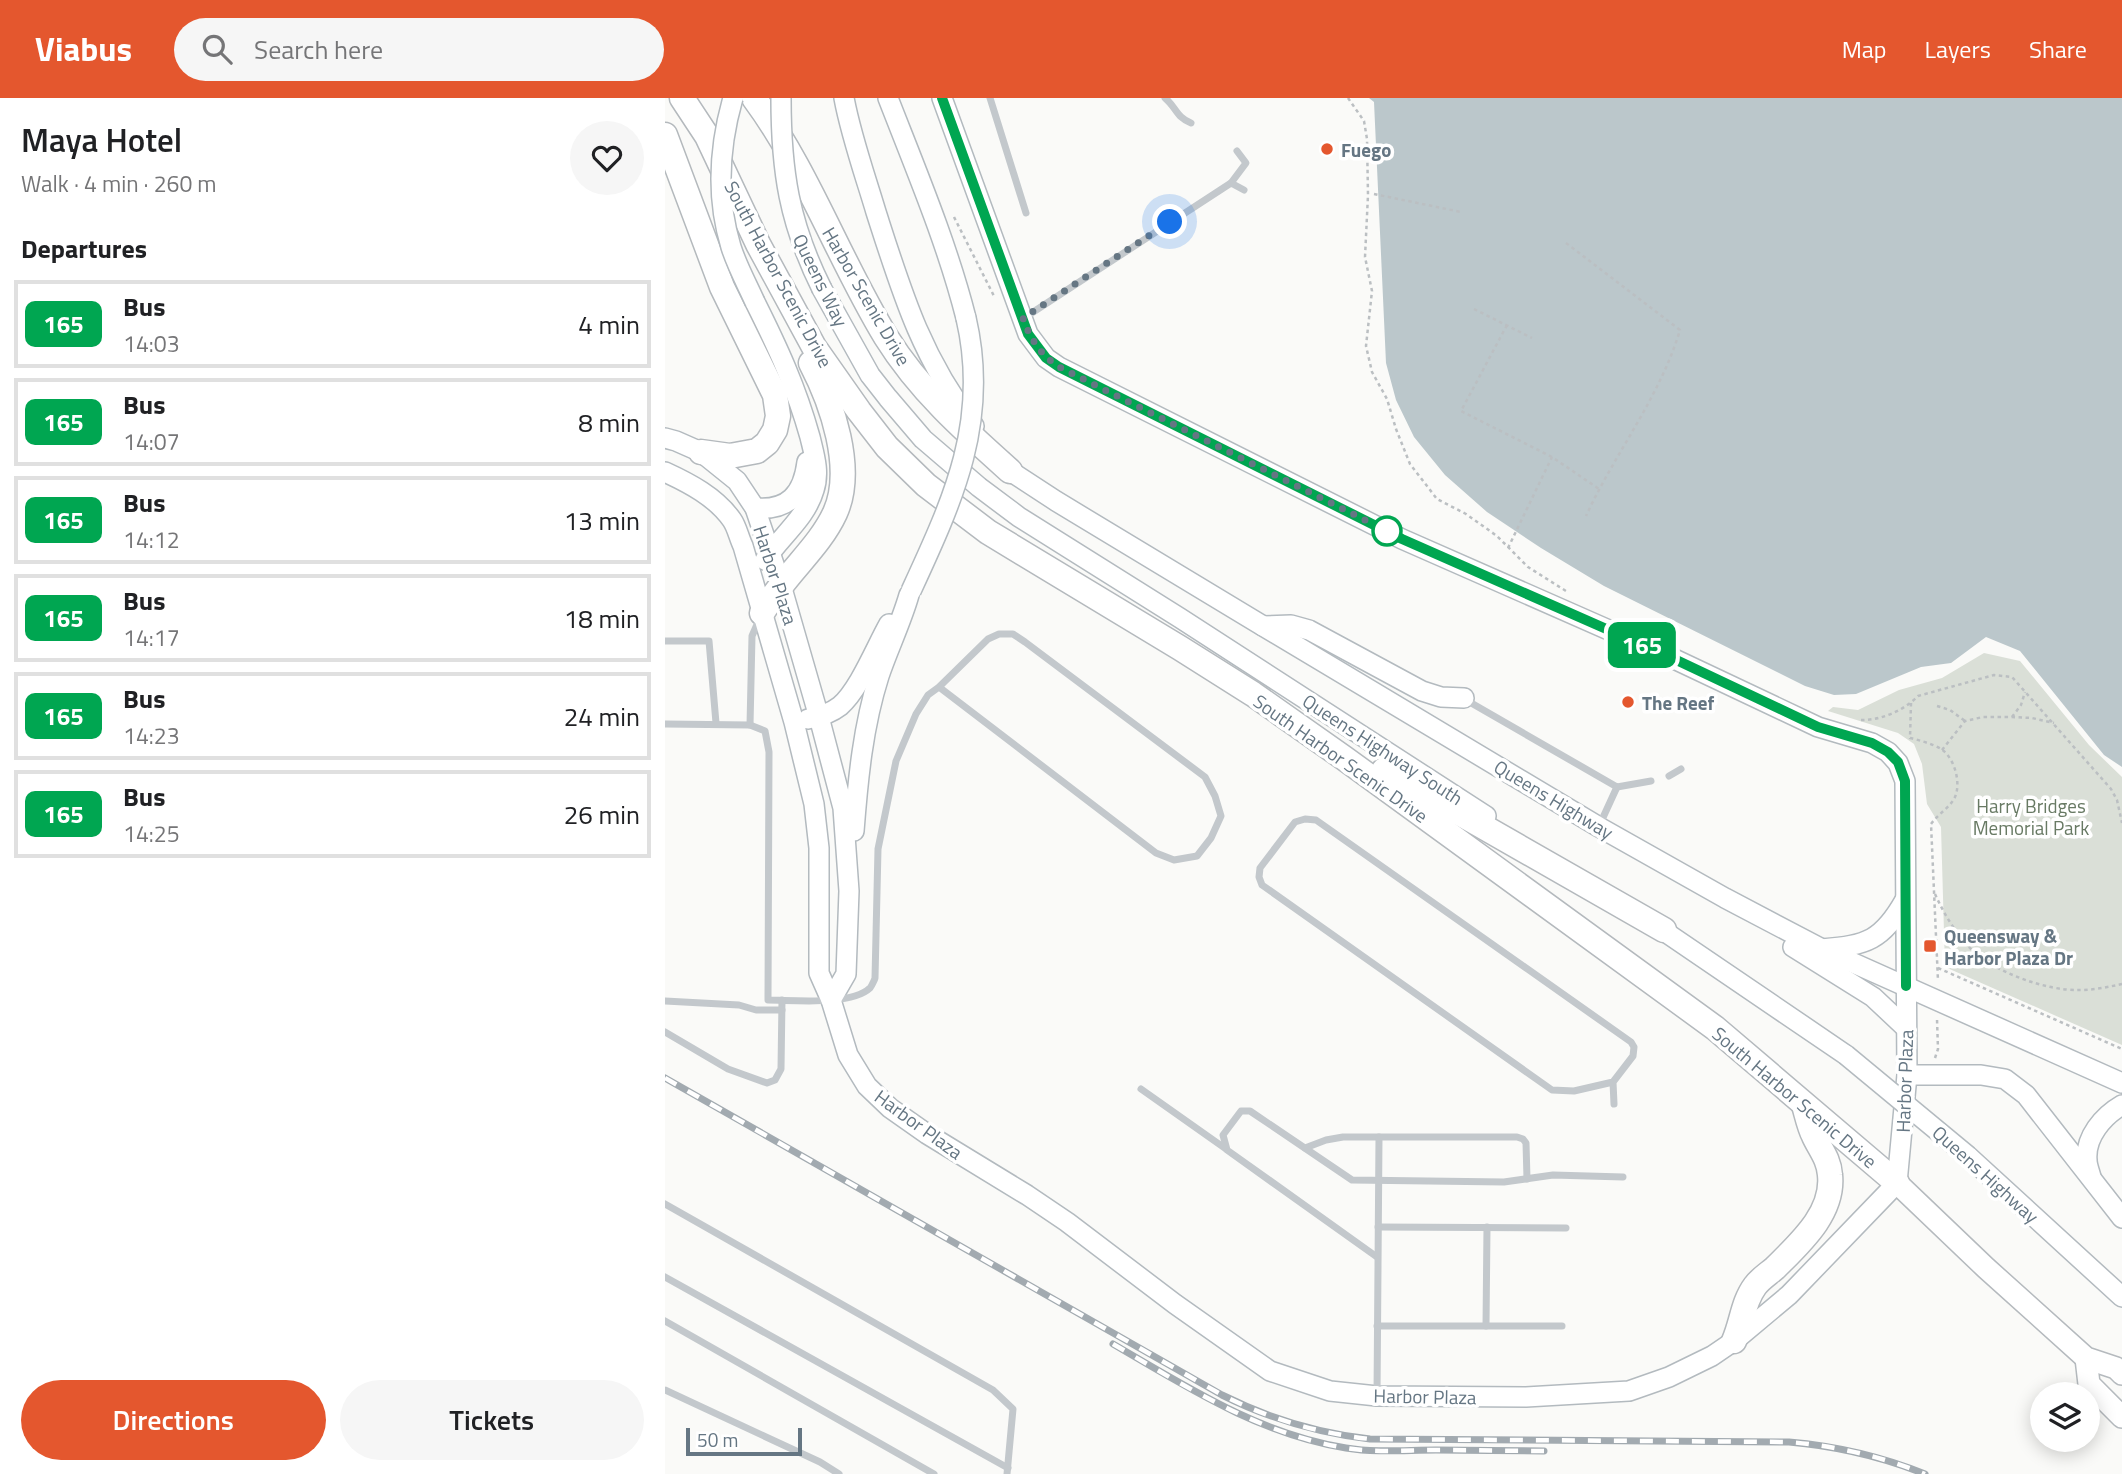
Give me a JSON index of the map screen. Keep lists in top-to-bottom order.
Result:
{
  "streets": {
    "highway": ["South Harbor Scenic Drive", "Harbor Scenic Drive"],
    "main road": [
      "Queens Way",
      "Harbor Plaza",
      "Queens Highway South",
      "Queens Highway"
    ]
  },
  "crossings": [
    ["South Harbor Scenic Drive", "Harbor Plaza"],
    ["Queens Way", "Queens Highway South"],
    ["Harbor Scenic Drive", "Queens Highway"],
    ["Harbor Plaza", "Queens Highway"],
    ["Queens Highway South", "Queens Highway"]
  ],
  "parks": ["Harry Bridges Memorial Park"],
  "places": {
    "other": ["Fuego", "The Reef"],
    "transit": ["Queensway & Harbor Plaza Dr"]
  },
  "lines": ["bus line 165"],
  "scale_bar": "50 m",
  "page": {
    "header": "Viabus",
    "search": "Search here",
    "nav": ["Map", "Layers", "Share"],
    "heading": [
      ["Maya Hotel", "Walk · 4 min · 260 m"],
      "Departures"
    ],
    "on_map": "165",
    "list": [
      {
        "mark": "165",
        "name": "Bus",
        "note": "14:03",
        "value": "4 min"
      },
      {
        "mark": "165",
        "name": "Bus",
        "note": "14:07",
        "value": "8 min"
      },
      {
        "mark": "165",
        "name": "Bus",
        "note": "14:12",
        "value": "13 min"
      },
      {
        "mark": "165",
        "name": "Bus",
        "note": "14:17",
        "value": "18 min"
      },
      {
        "mark": "165",
        "name": "Bus",
        "note": "14:23",
        "value": "24 min"
      },
      {
        "mark": "165",
        "name": "Bus",
        "note": "14:25",
        "value": "26 min"
      }
    ],
    "buttons": ["Directions", "Tickets"],
    "scale": "50 m"
  }
}
